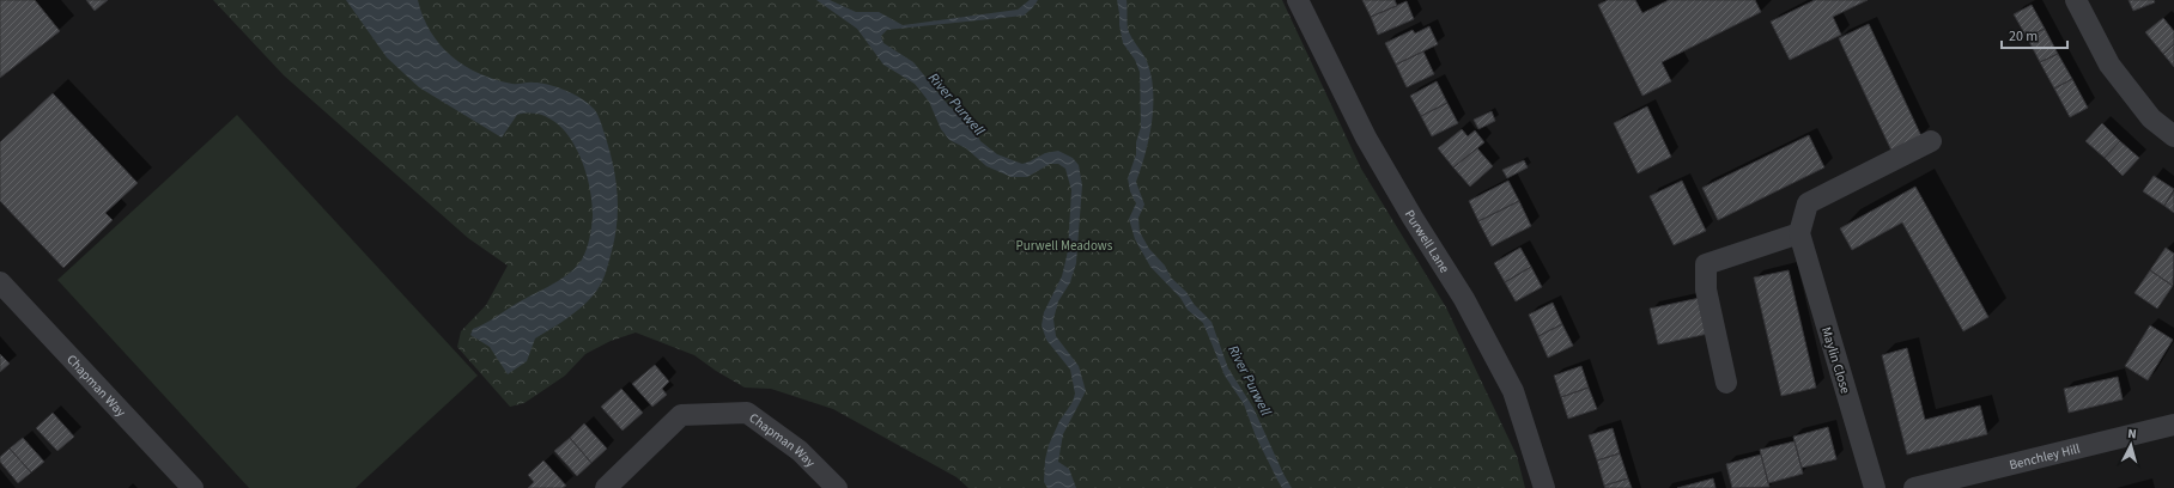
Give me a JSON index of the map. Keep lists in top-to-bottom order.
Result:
{
  "streets": {
    "street": [
      "Purwell Lane",
      "Maylin Close",
      "Chapman Way",
      "Benchley Hill"
    ]
  },
  "water": ["River Purwell"],
  "parks": ["Purwell Meadows"],
  "scale_bar": "20 m",
  "north": "top"
}
